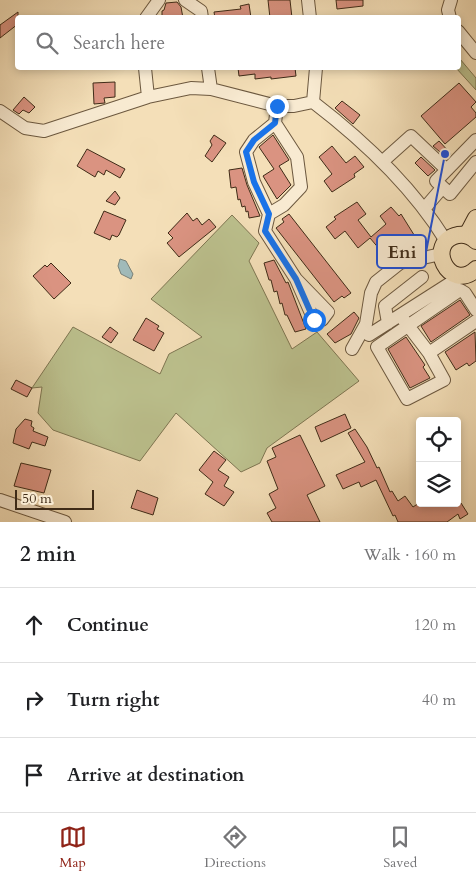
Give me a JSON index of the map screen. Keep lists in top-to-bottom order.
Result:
{
  "places": ["Eni"],
  "scale_bar": "50 m",
  "page": {
    "search": "Search here",
    "scale": "50 m",
    "heading": ["2 min", "Walk · 160 m"],
    "list": [
      ["Continue", "120 m"],
      ["Turn right", "40 m"],
      "Arrive at destination"
    ],
    "nav": ["Map", "Directions", "Saved"]
  }
}
